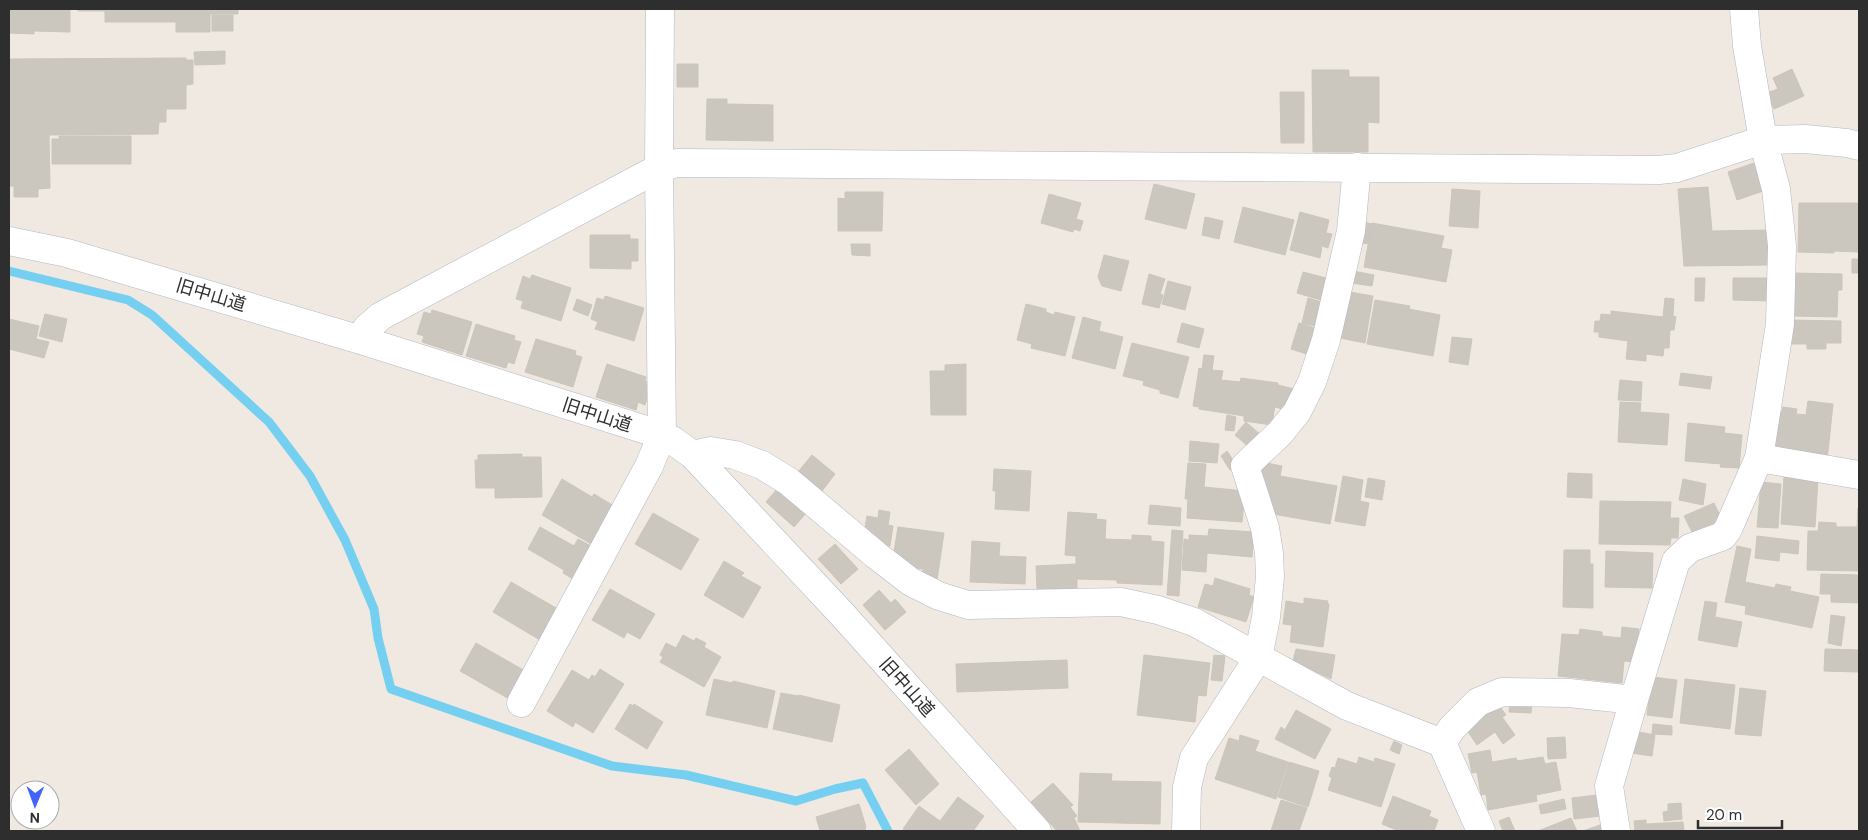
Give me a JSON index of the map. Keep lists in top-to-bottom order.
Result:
{
  "streets": {
    "street": ["旧中山道"]
  },
  "scale_bar": "20 m",
  "north": "bottom"
}
